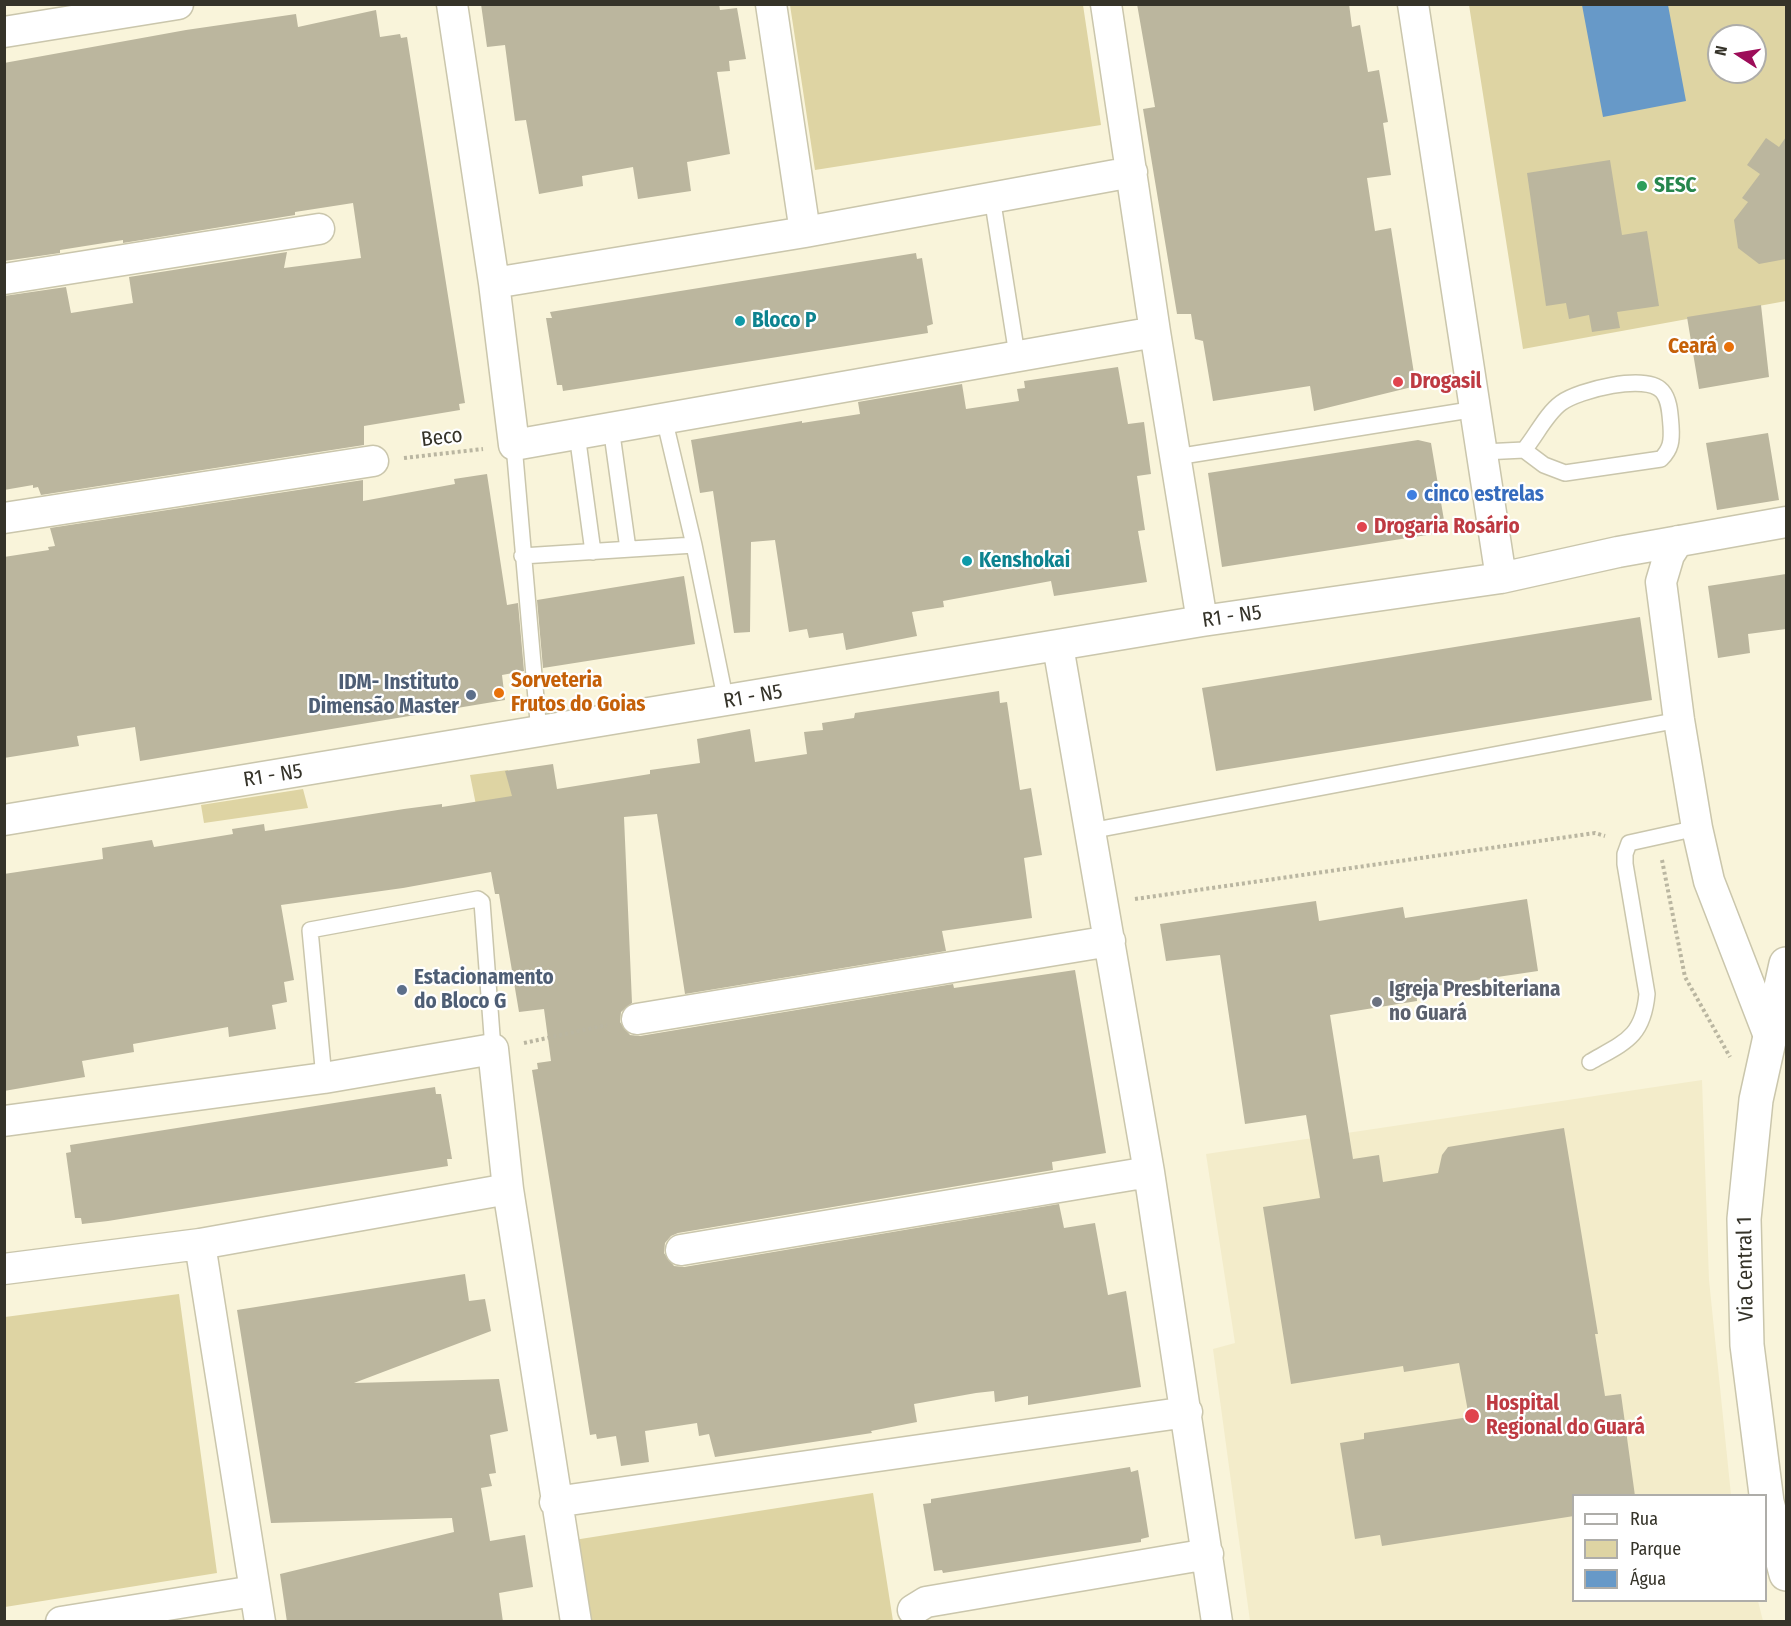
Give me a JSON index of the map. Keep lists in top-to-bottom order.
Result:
{
  "streets": {
    "street": ["R1 - N5", "Via Central 1"],
    "path": ["Beco"]
  },
  "places": [
    "SESC",
    "Bloco P",
    "Ceará",
    "Drogasil",
    "cinco estrelas",
    "Drogaria Rosário",
    "Kenshokai",
    "Sorveteria Frutos do Goias",
    "IDM- Instituto Dimensão Master",
    "Estacionamento do Bloco G",
    "Igreja Presbiteriana no Guará",
    "Hospital Regional do Guará"
  ],
  "legend": ["Rua", "Parque", "Água"],
  "north": "left"
}
